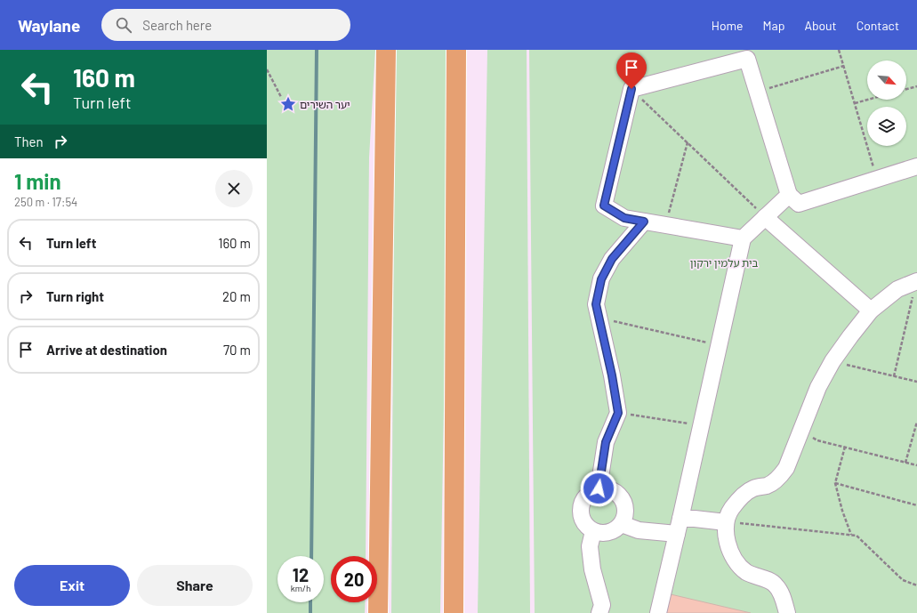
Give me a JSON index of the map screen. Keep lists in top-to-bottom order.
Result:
{
  "parks": ["בית עלמין ירקון"],
  "places": {
    "place": ["יער השירים"]
  },
  "north": "bottom right",
  "page": {
    "header": "Waylane",
    "search": "Search here",
    "nav": [
      "Home",
      "Map",
      "About",
      "Contact"
    ],
    "turn": ["160 m", "Turn left"],
    "then": "Then",
    "heading": ["1 min", "250 m · 17:54"],
    "list": [
      {
        "name": "Turn left",
        "value": "160 m"
      },
      {
        "name": "Turn right",
        "value": "20 m"
      },
      {
        "name": "Arrive at destination",
        "value": "70 m"
      }
    ],
    "speed": "12 km/h",
    "limit": "20",
    "buttons": ["Exit", "Share"]
  }
}
